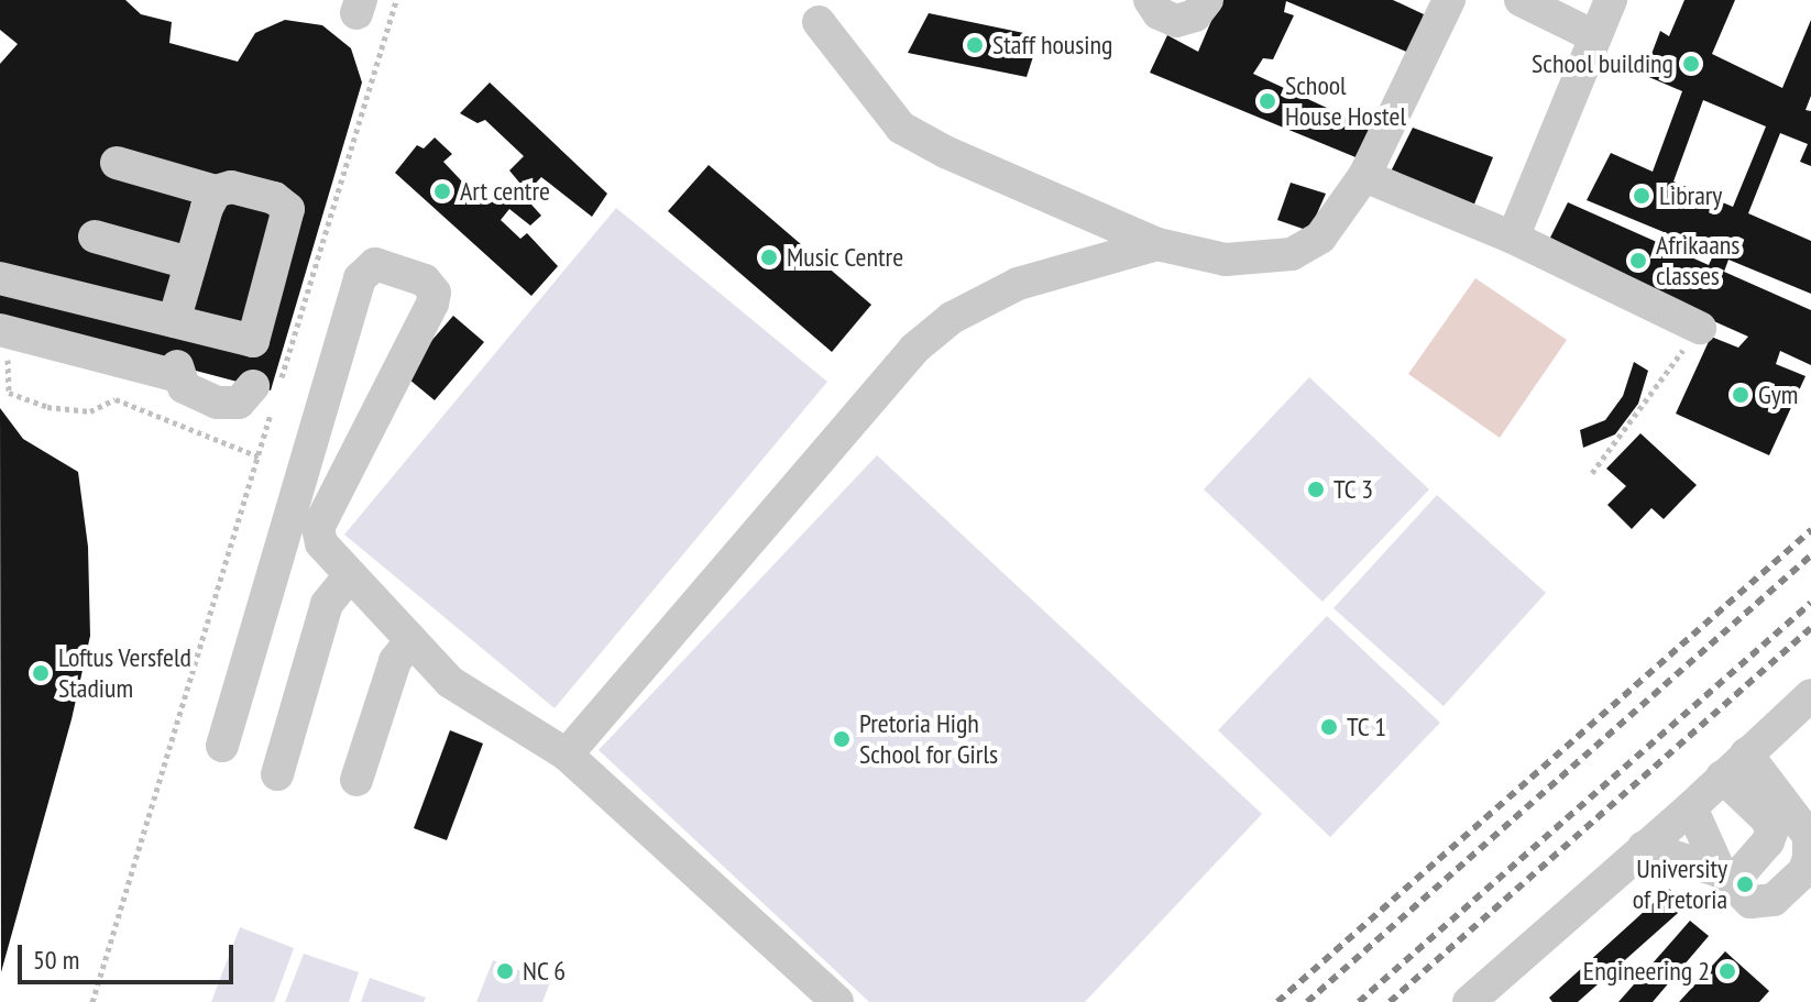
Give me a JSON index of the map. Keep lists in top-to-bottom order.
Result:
{
  "places": [
    "Staff housing",
    "School building",
    "School House Hostel",
    "Art centre",
    "Library",
    "Music Centre",
    "Afrikaans classes",
    "Gym",
    "TC 3",
    "Loftus Versfeld Stadium",
    "TC 1",
    "Pretoria High School for Girls",
    "University of Pretoria",
    "NC 6",
    "Engineering 2"
  ],
  "scale_bar": "50 m"
}
